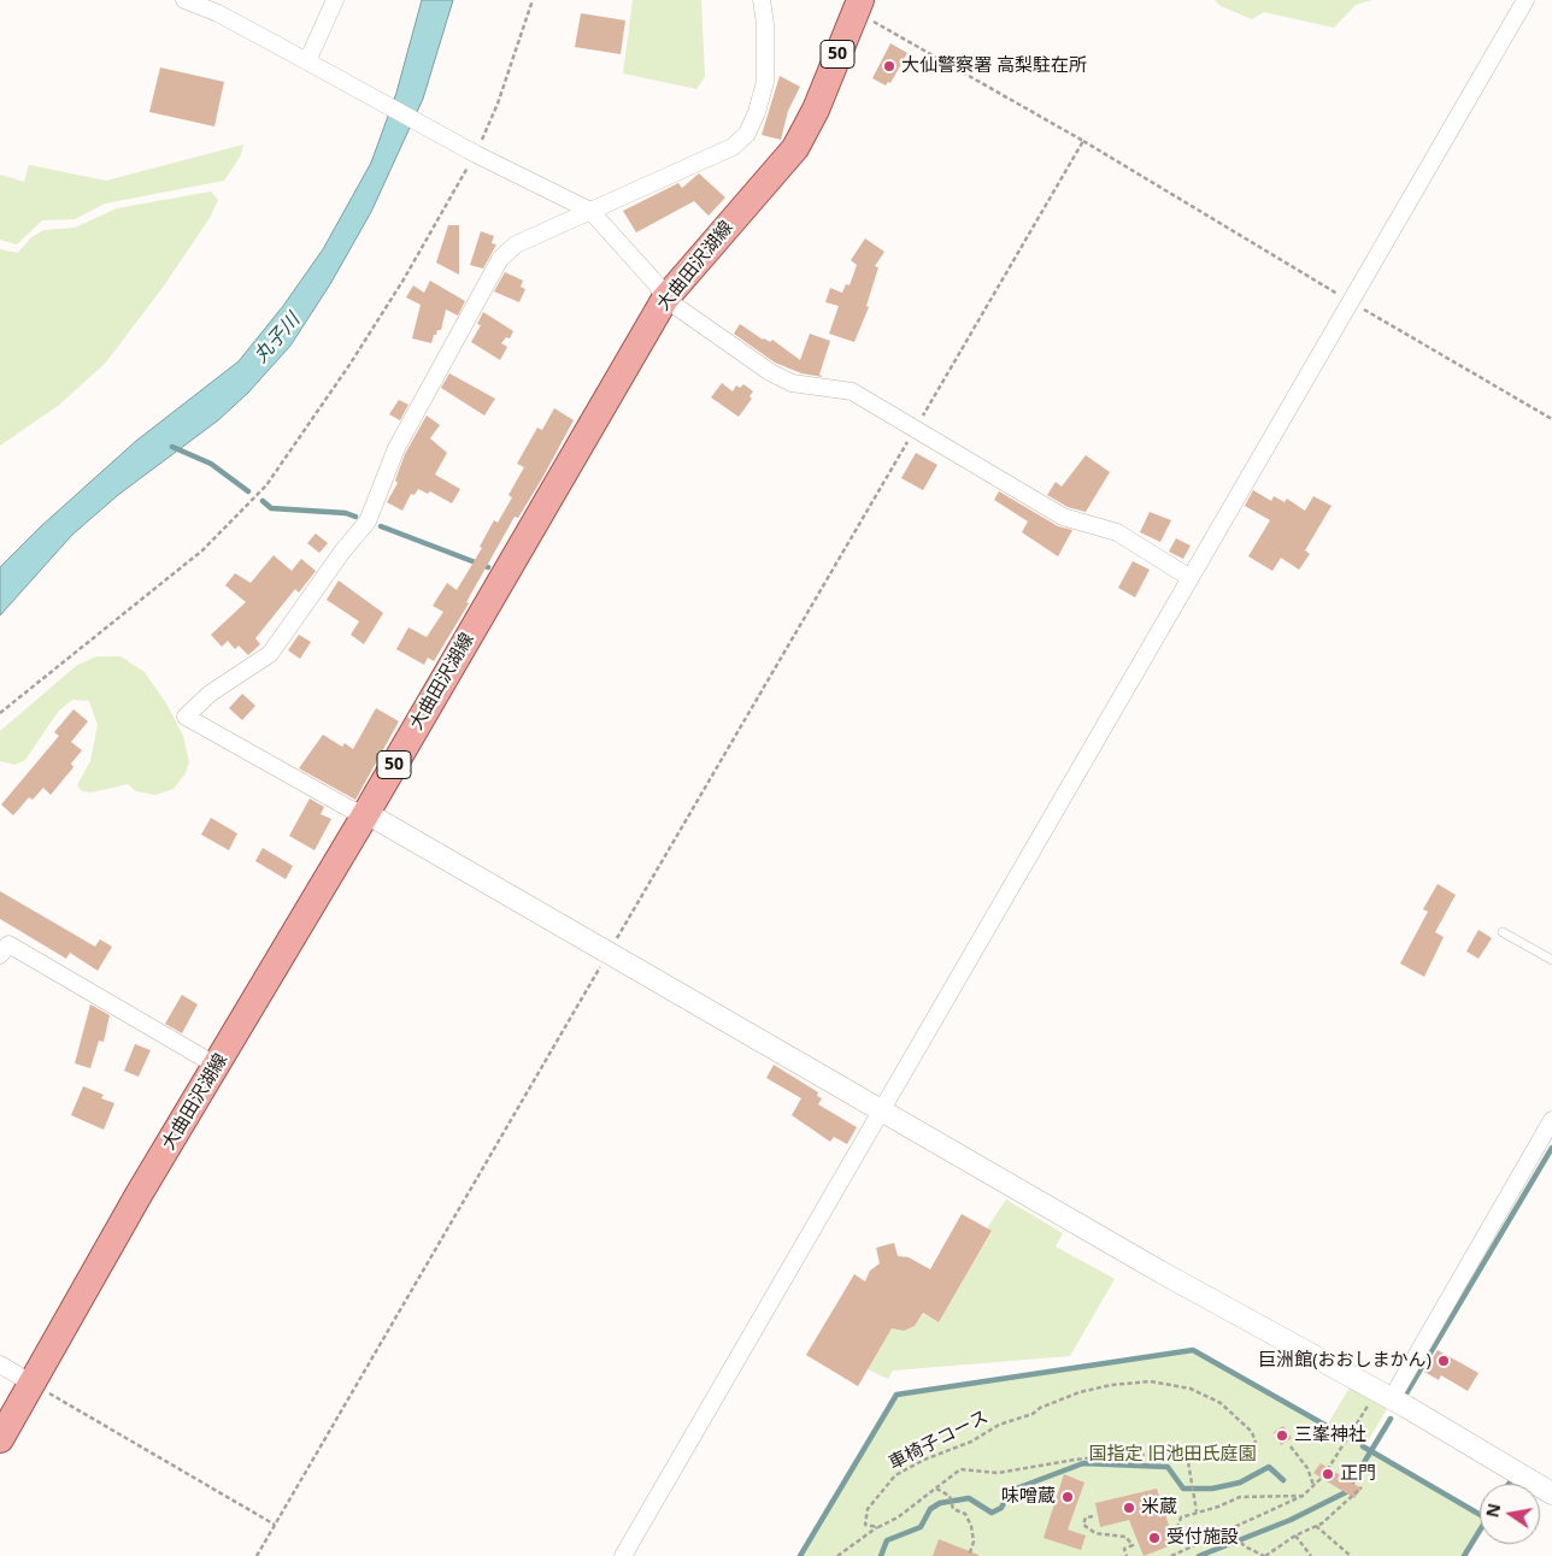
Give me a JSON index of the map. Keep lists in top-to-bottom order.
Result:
{
  "streets": {
    "main road": ["50", "大曲田沢湖線"],
    "path": ["車椅子コース"]
  },
  "water": ["丸子川"],
  "parks": ["国指定 旧池田氏庭園"],
  "places": [
    "大仙警察署 高梨駐在所",
    "巨洲館(おおしまかん)",
    "三峯神社",
    "正門",
    "味噌蔵",
    "米蔵",
    "受付施設"
  ],
  "north": "left"
}
